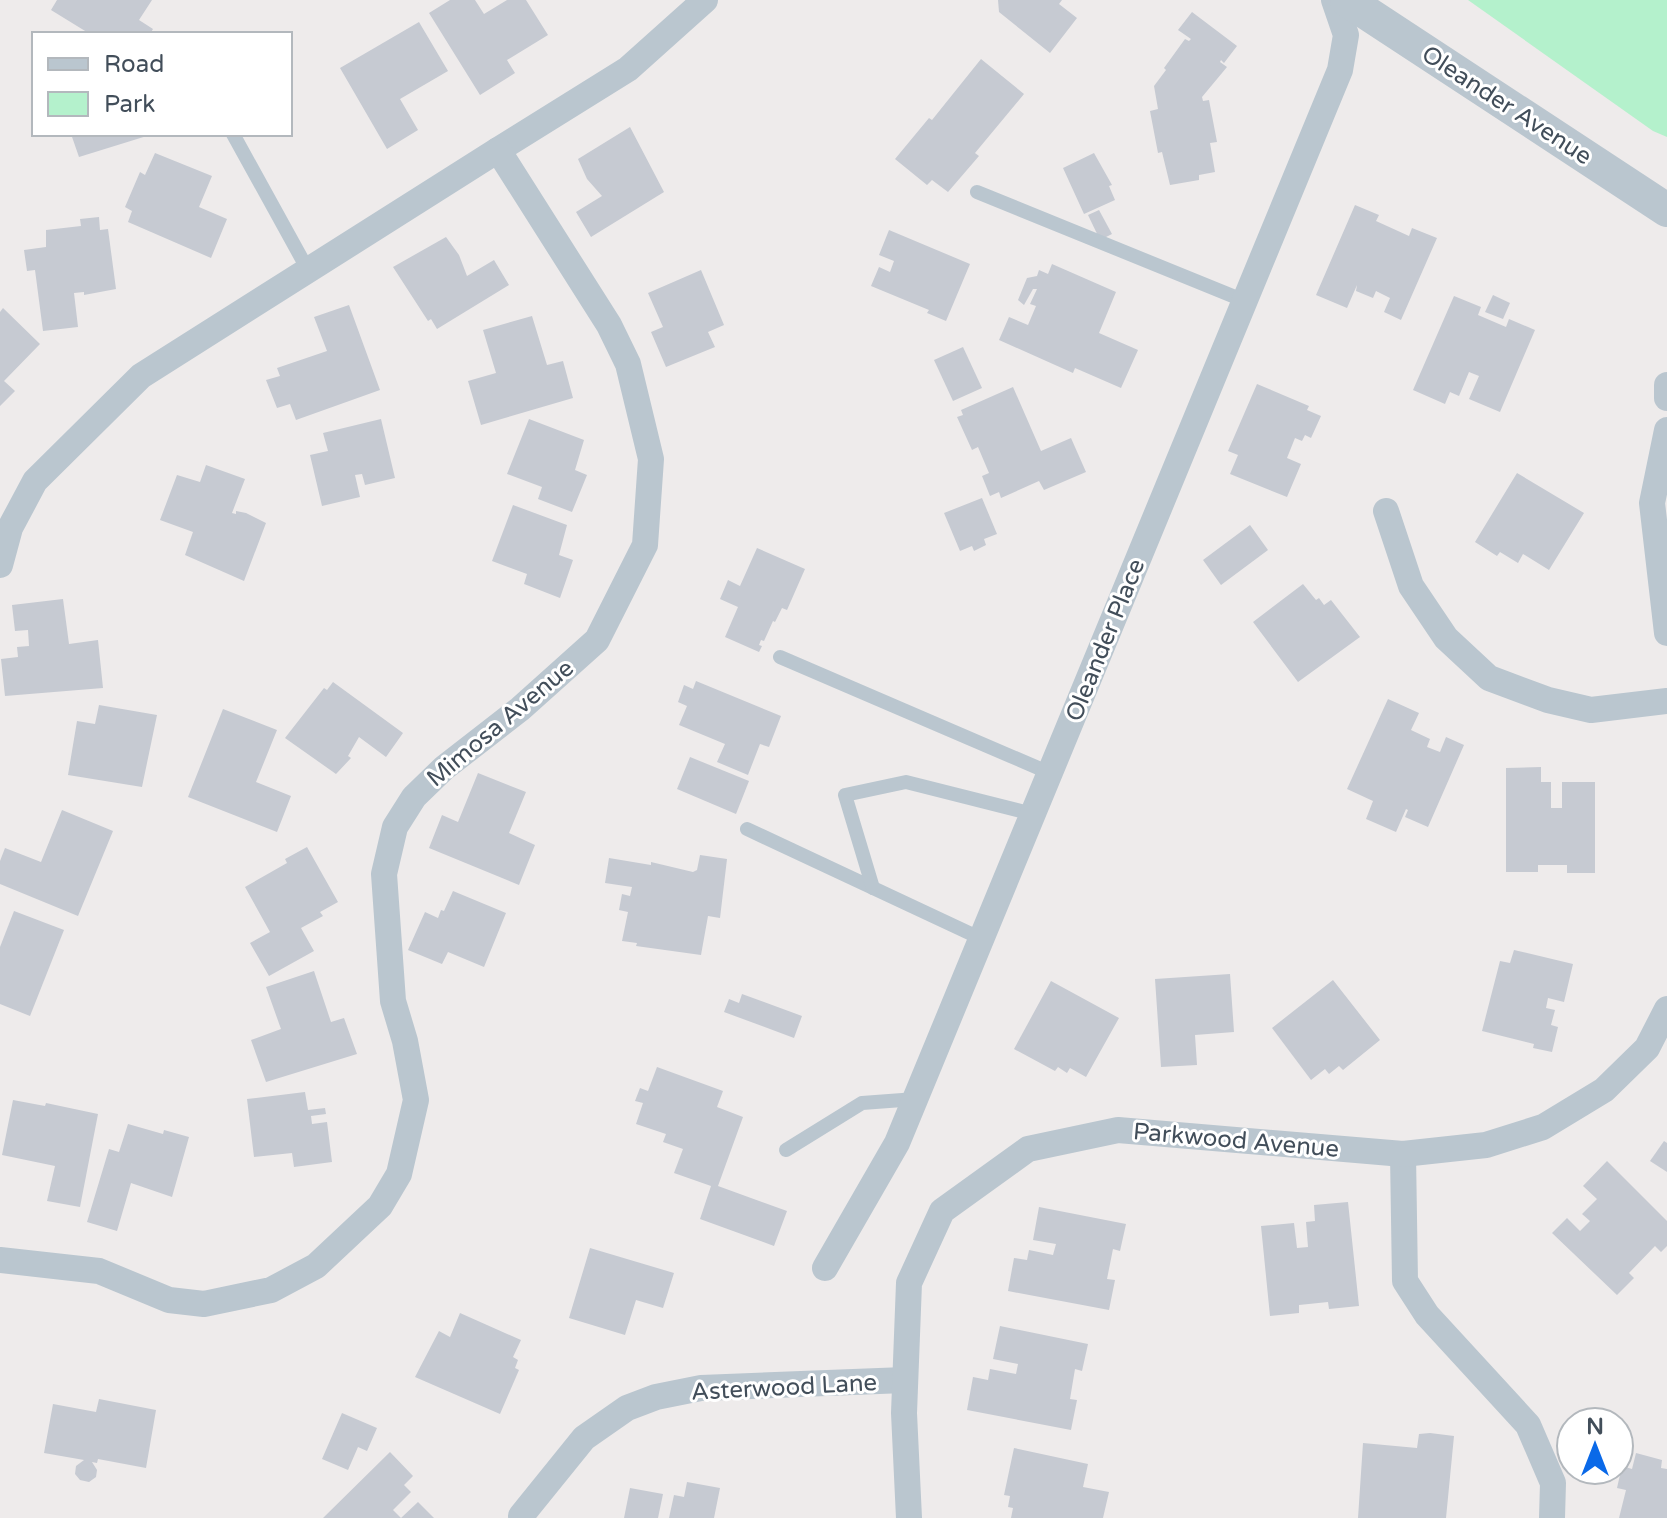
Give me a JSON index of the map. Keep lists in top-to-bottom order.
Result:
{
  "streets": {
    "street": [
      "Oleander Avenue",
      "Oleander Place",
      "Mimosa Avenue",
      "Parkwood Avenue",
      "Asterwood Lane"
    ]
  },
  "crossings": [
    ["Parkwood Avenue", "Asterwood Lane"]
  ],
  "legend": ["Road", "Park"],
  "north": "top"
}
